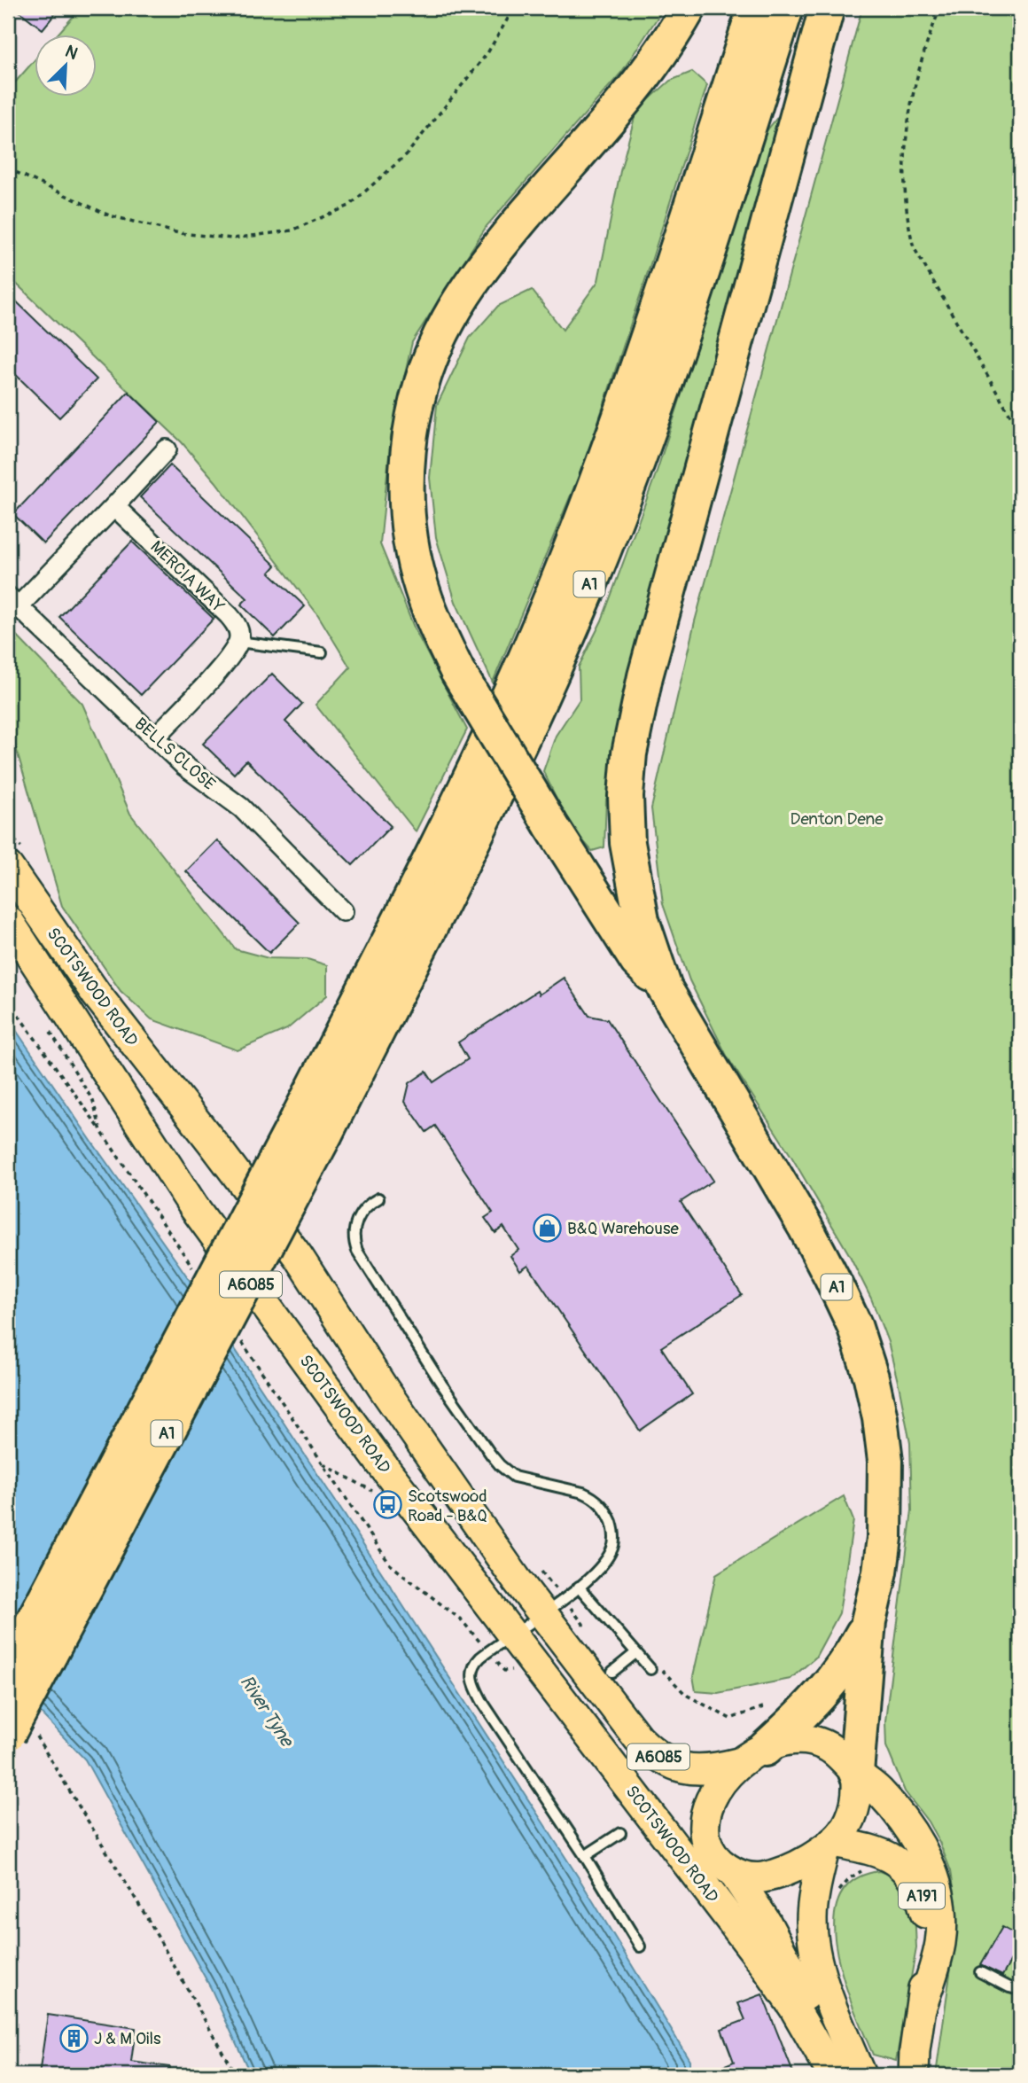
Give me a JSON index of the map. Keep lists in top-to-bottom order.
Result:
{
  "streets": {
    "highway": ["A1"],
    "main road": ["SCOTSWOOD ROAD", "A6085", "A191"],
    "street": ["MERCIA WAY", "BELLS CLOSE"]
  },
  "crossings": [
    ["A1", "SCOTSWOOD ROAD"],
    ["A1", "A191"],
    ["SCOTSWOOD ROAD", "A191"]
  ],
  "water": ["River Tyne"],
  "parks": ["Denton Dene"],
  "places": {
    "shop": ["B&Q Warehouse"],
    "bus stop": ["Scotswood Road - B&Q"],
    "building": ["J & M Oils"]
  },
  "north": "top right"
}
